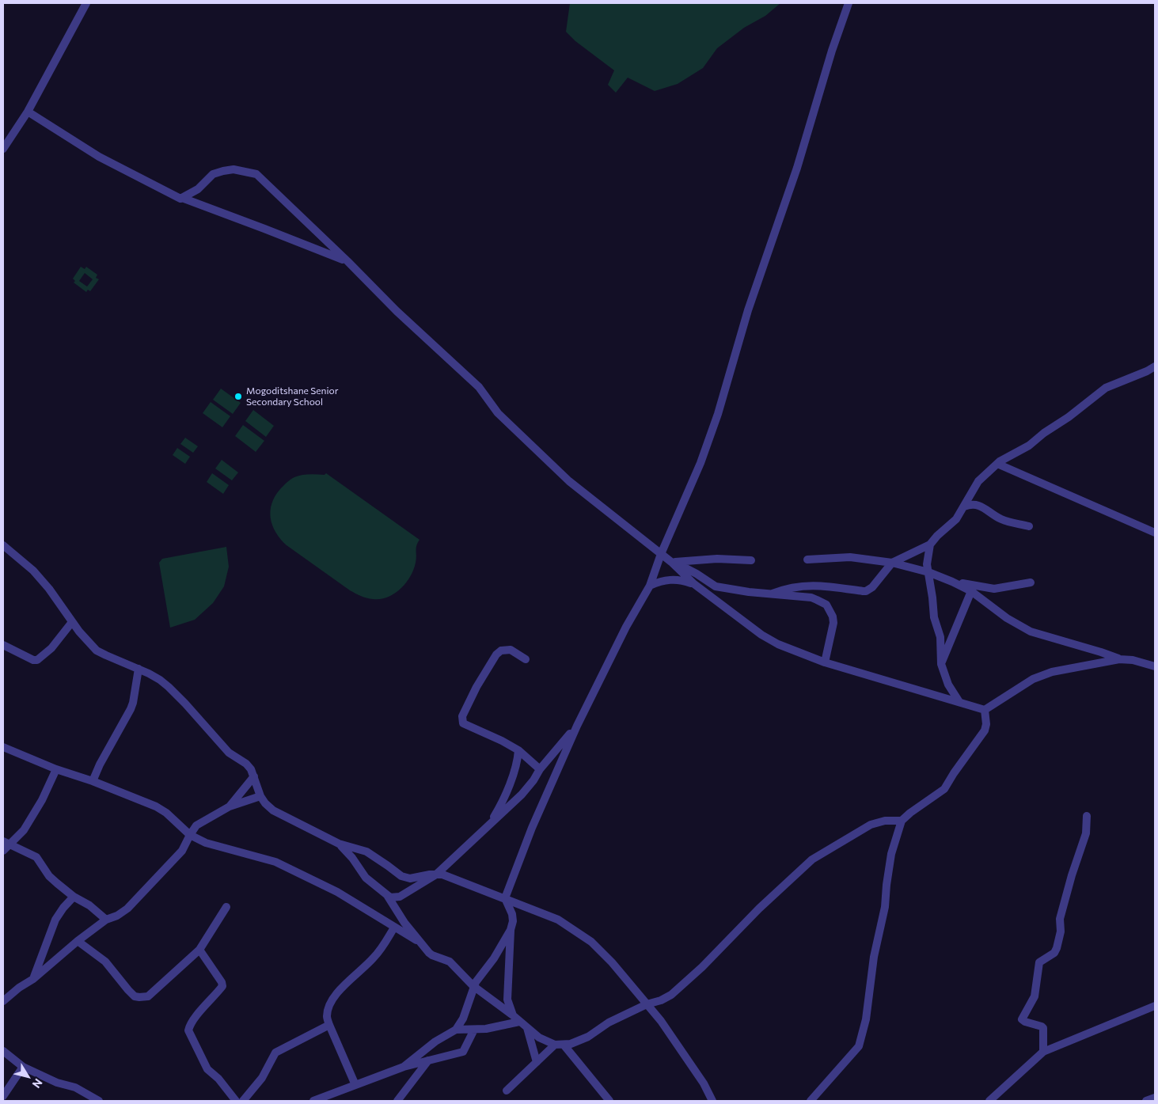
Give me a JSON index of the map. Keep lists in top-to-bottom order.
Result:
{
  "places": ["Mogoditshane Senior Secondary School"],
  "north": "bottom right"
}
